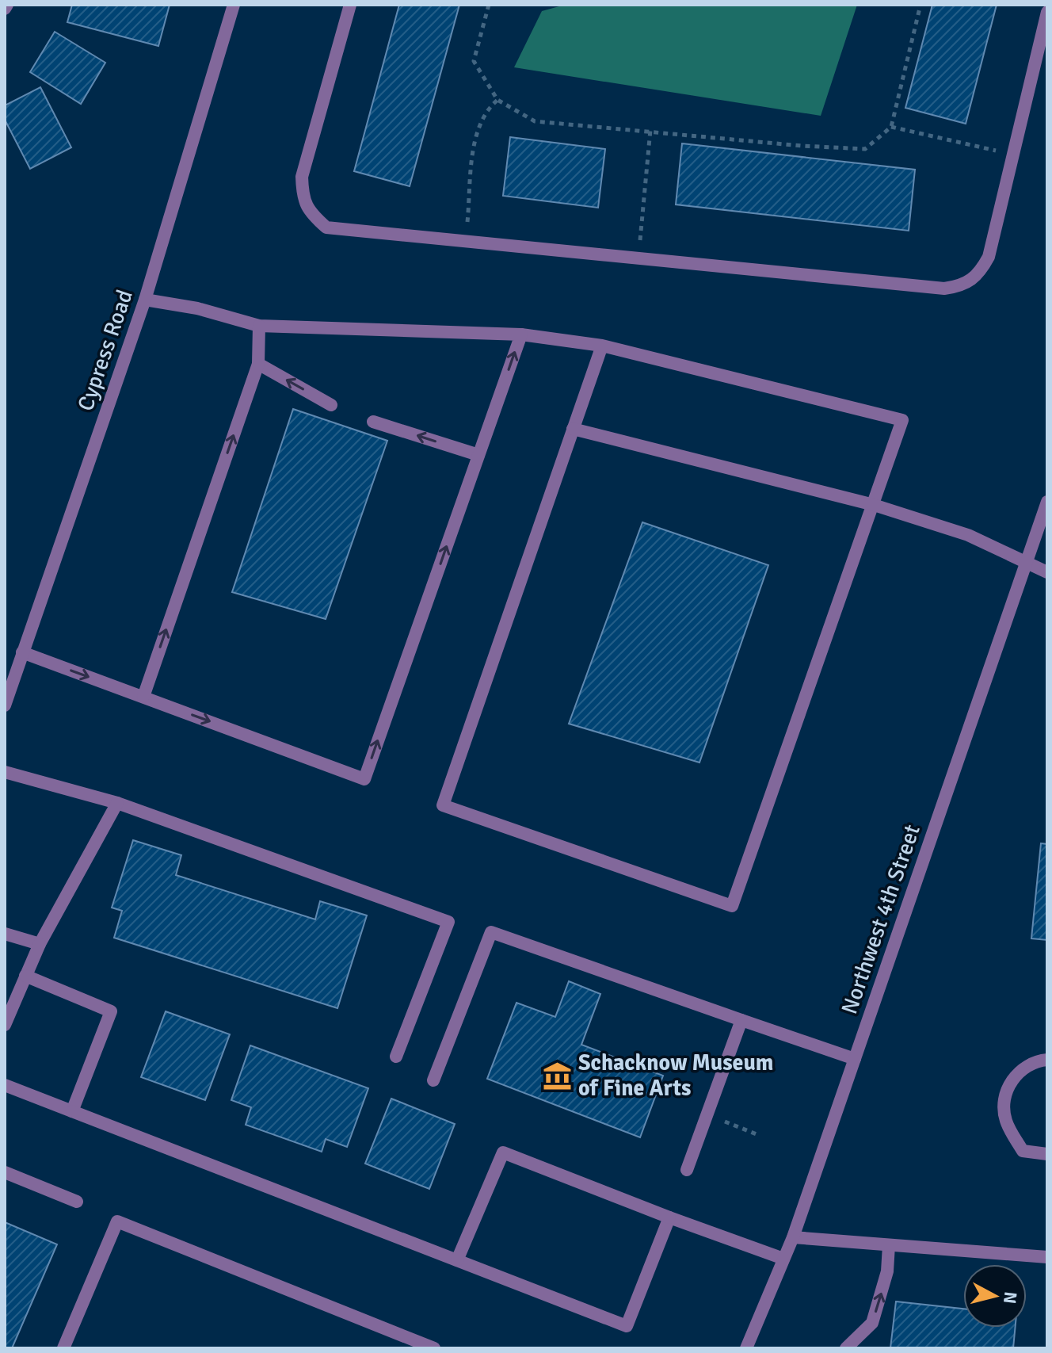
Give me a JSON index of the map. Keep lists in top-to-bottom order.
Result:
{
  "streets": {
    "street": ["Cypress Road", "Northwest 4th Street"]
  },
  "places": {
    "museum": ["Schacknow Museum of Fine Arts"]
  },
  "north": "right"
}
